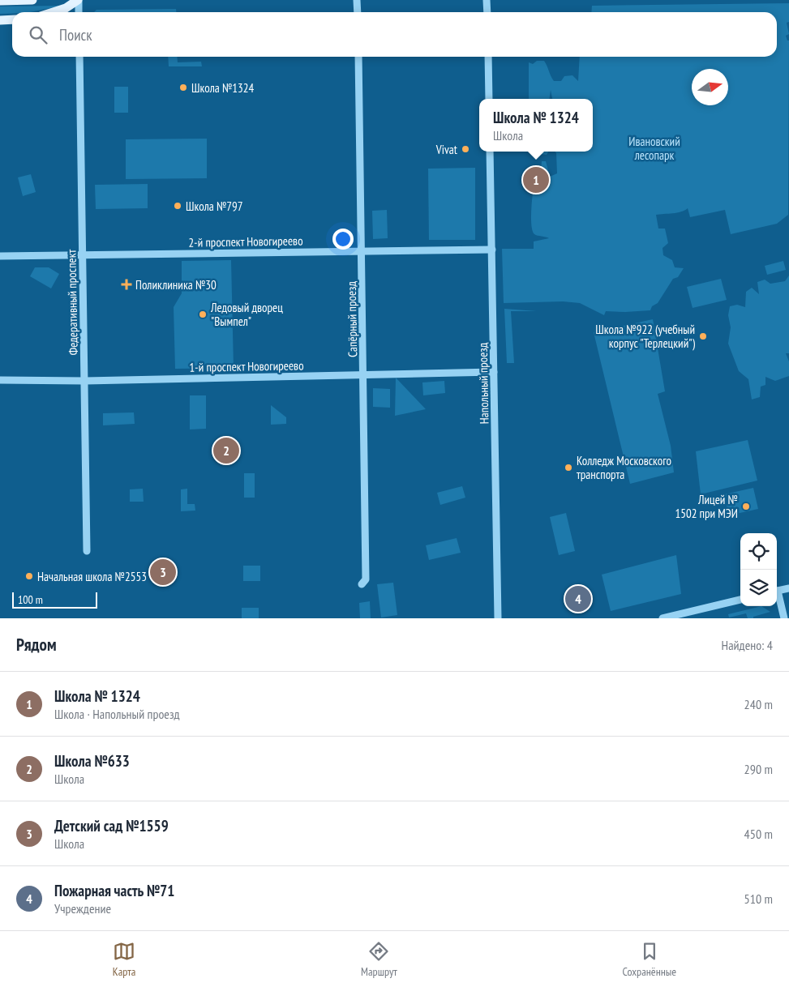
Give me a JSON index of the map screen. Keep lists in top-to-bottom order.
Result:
{
  "streets": {
    "street": [
      "2-й проспект Новогиреево",
      "Федеративный проспект",
      "Сапёрный проезд",
      "1-й проспект Новогиреево",
      "Напольный проезд"
    ]
  },
  "crossings": [
    ["2-й проспект Новогиреево", "Федеративный проспект"],
    ["2-й проспект Новогиреево", "Сапёрный проезд"],
    ["2-й проспект Новогиреево", "Напольный проезд"],
    ["Федеративный проспект", "1-й проспект Новогиреево"],
    ["Сапёрный проезд", "1-й проспект Новогиреево"],
    ["1-й проспект Новогиреево", "Напольный проезд"]
  ],
  "parks": ["Ивановский лесопарк"],
  "places": {
    "other": [
      "Школа №1324",
      "Vivat",
      "Школа №797",
      "Ледовый дворец \"Вымпел\"",
      "Школа №922 (учебный корпус \"Терлецкий\")",
      "Колледж Московского транспорта",
      "Лицей № 1502 при МЭИ",
      "Начальная школа №2553"
    ],
    "health": ["Поликлиника №30"]
  },
  "scale_bar": "100 m",
  "north": "right",
  "page": {
    "search": "Поиск",
    "popup": ["Школа № 1324", "Школа"],
    "pins": [
      "1",
      "2",
      "3",
      "4"
    ],
    "scale": "100 m",
    "heading": ["Рядом", "Найдено: 4"],
    "list": [
      {
        "mark": "1",
        "name": "Школа № 1324",
        "note": "Школа · Напольный проезд",
        "value": "240 m"
      },
      {
        "mark": "2",
        "name": "Школа №633",
        "note": "Школа",
        "value": "290 m"
      },
      {
        "mark": "3",
        "name": "Детский сад №1559",
        "note": "Школа",
        "value": "450 m"
      },
      {
        "mark": "4",
        "name": "Пожарная часть №71",
        "note": "Учреждение",
        "value": "510 m"
      }
    ],
    "nav": ["Карта", "Маршрут", "Сохранённые"]
  }
}
